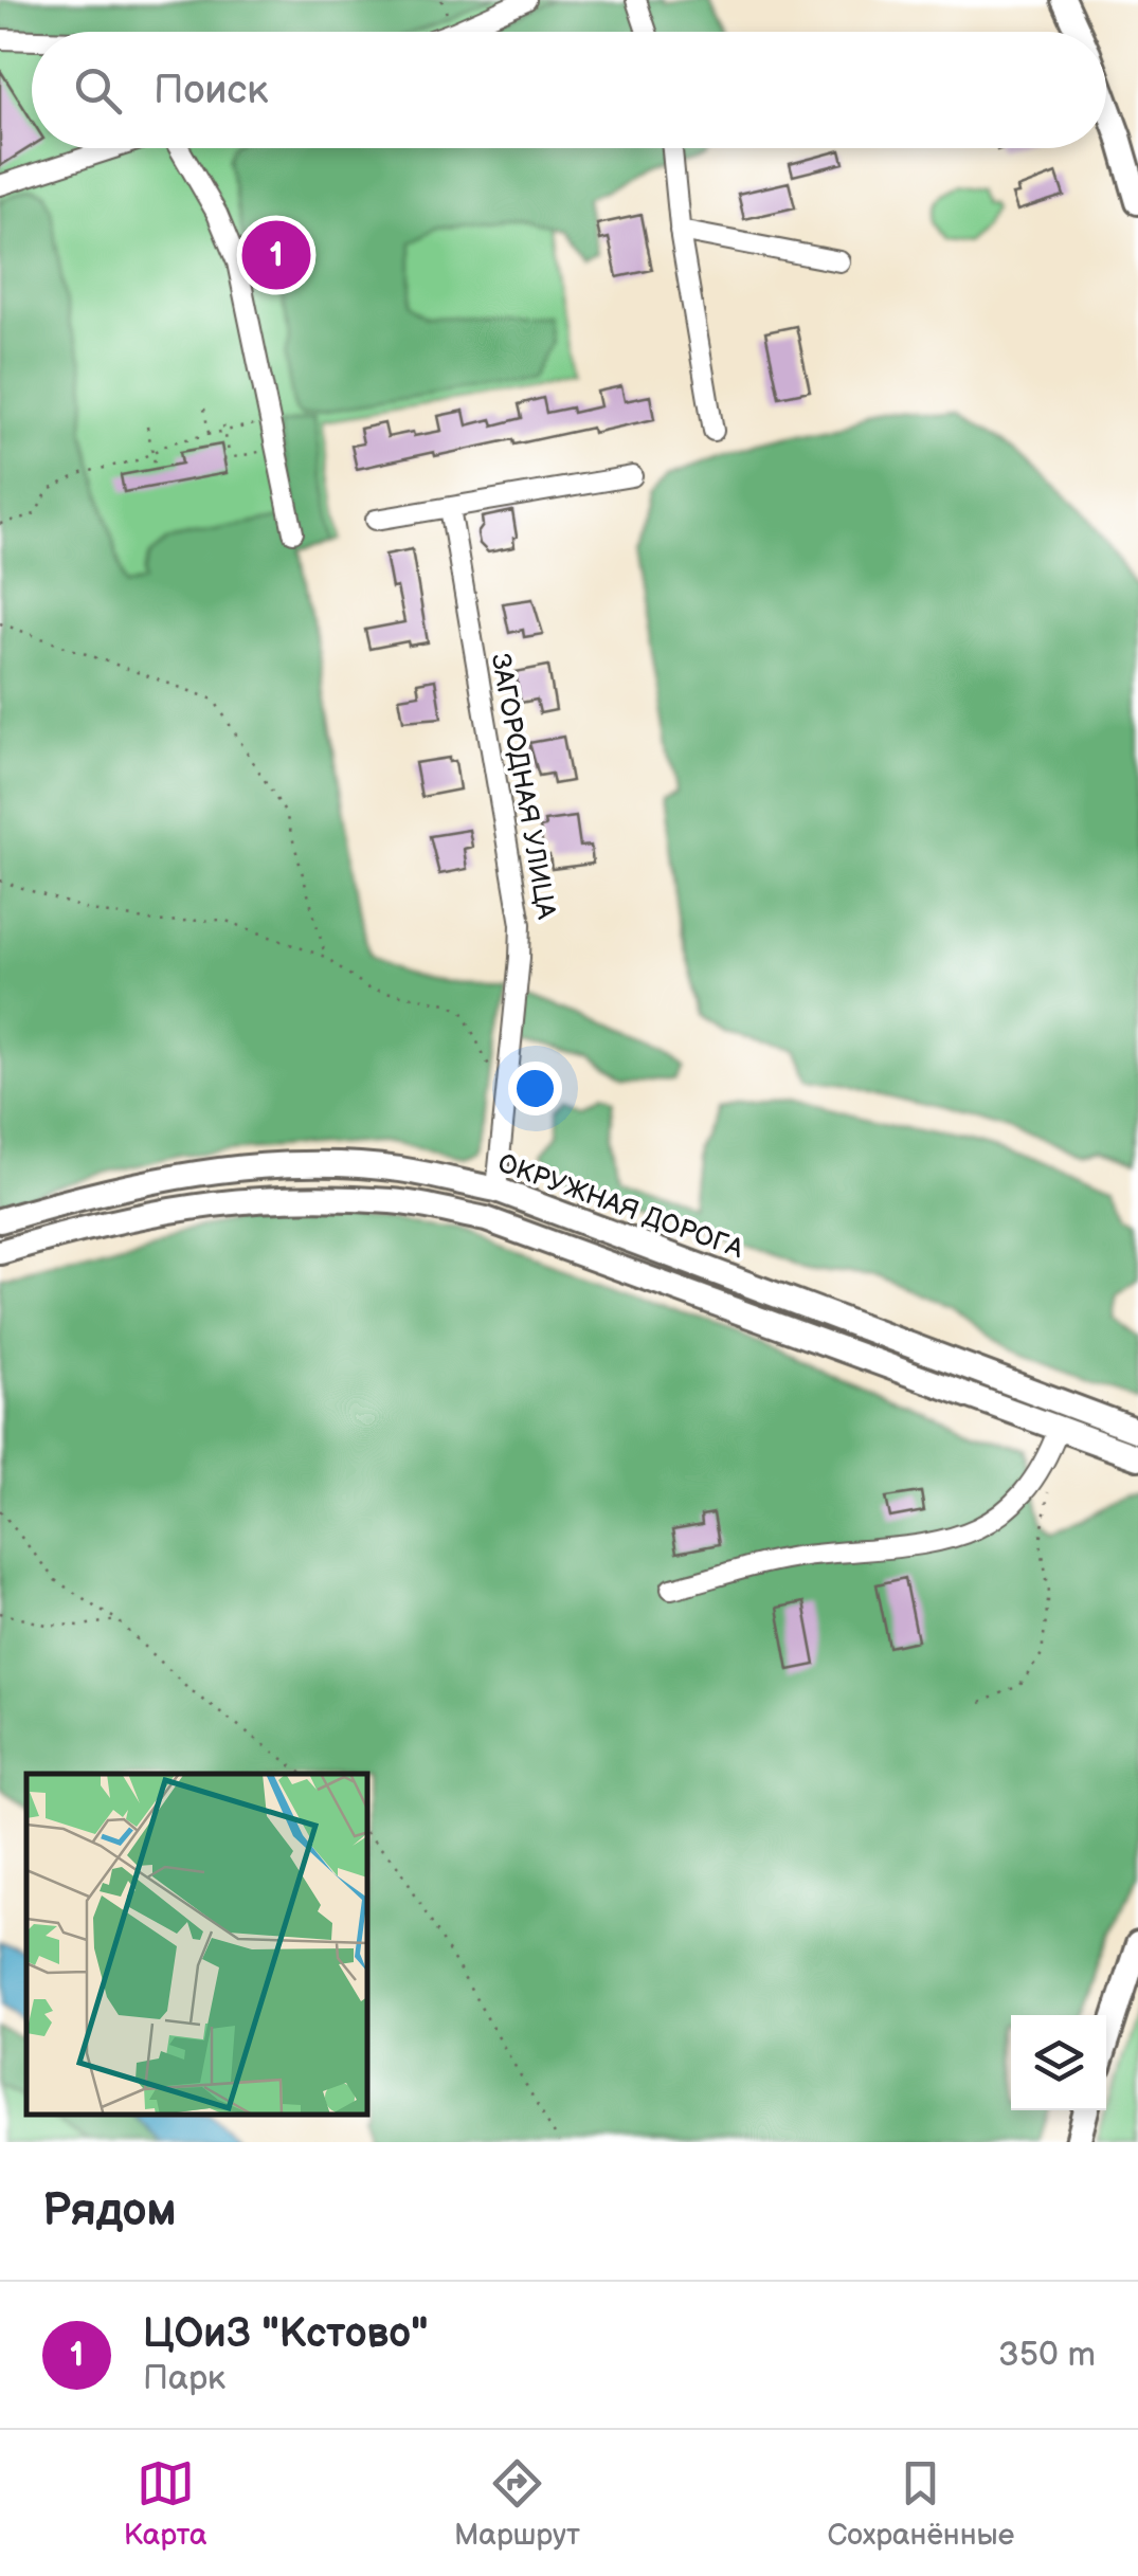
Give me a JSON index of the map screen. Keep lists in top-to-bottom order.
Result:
{
  "streets": {
    "main road": ["ОКРУЖНАЯ ДОРОГА"],
    "street": ["ЗАГОРОДНАЯ УЛИЦА"]
  },
  "crossings": [
    ["ЗАГОРОДНАЯ УЛИЦА", "ОКРУЖНАЯ ДОРОГА"]
  ],
  "page": {
    "search": "Поиск",
    "pins": "1",
    "heading": "Рядом",
    "list": [
      {
        "mark": "1",
        "name": "ЦОиЗ \"Кстово\"",
        "note": "Парк",
        "value": "350 m"
      }
    ],
    "nav": ["Карта", "Маршрут", "Сохранённые"]
  }
}
